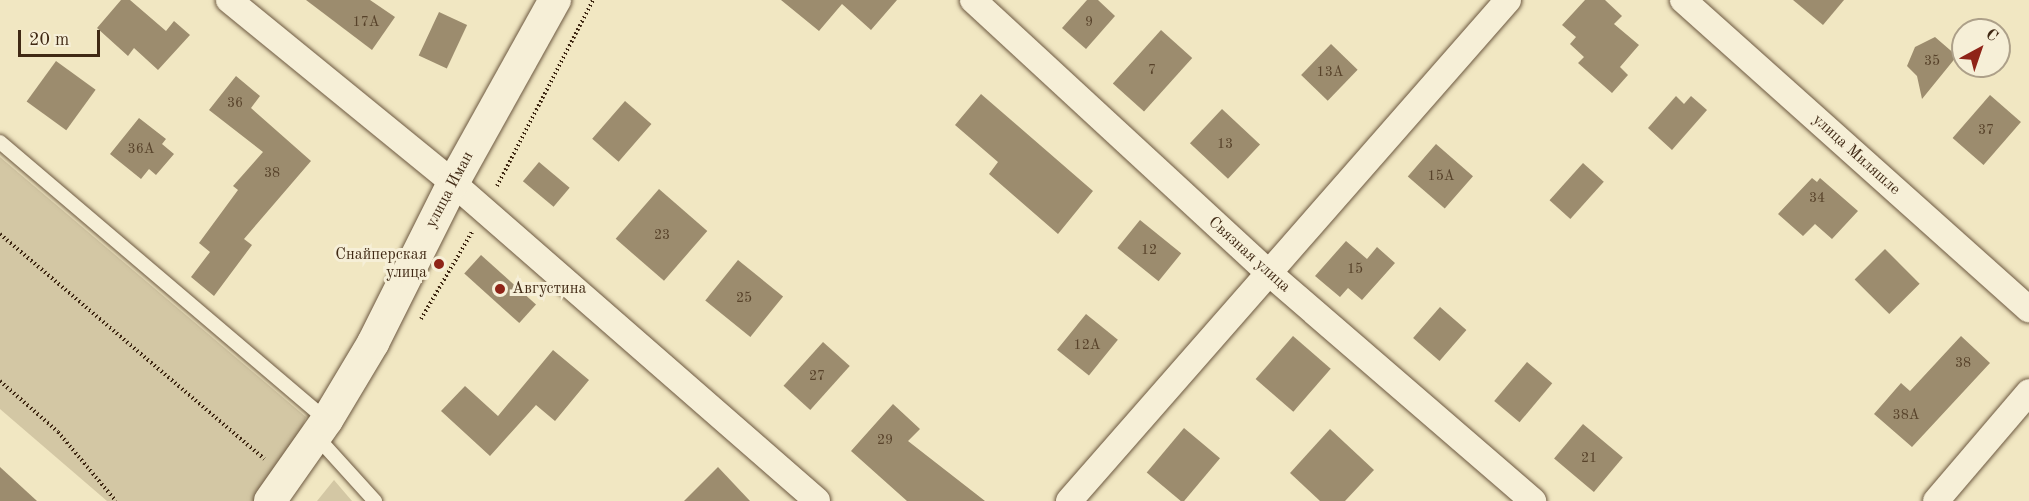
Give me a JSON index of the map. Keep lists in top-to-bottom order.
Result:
{
  "streets": {
    "street": ["улица Миляшле", "улица Иман", "Связная улица"]
  },
  "places": ["Снайперская улица", "Августина"],
  "house_numbers": [
    "17А",
    "9",
    "35",
    "7",
    "13А",
    "36",
    "37",
    "13",
    "36А",
    "38",
    "15А",
    "34",
    "23",
    "12",
    "15",
    "25",
    "12А",
    "38",
    "27",
    "38А",
    "29",
    "21"
  ],
  "scale_bar": "20 m",
  "north": "top right"
}
